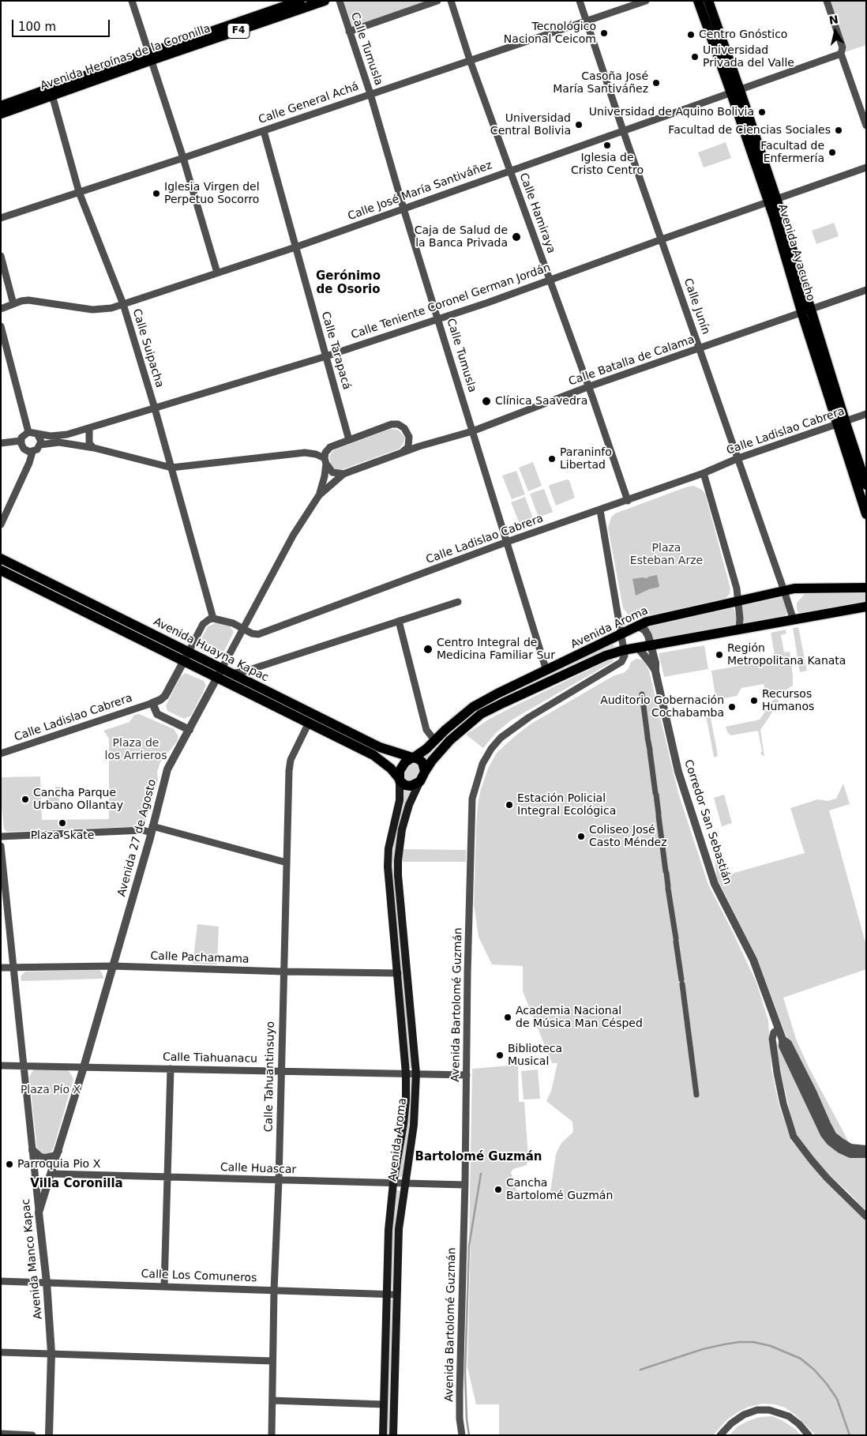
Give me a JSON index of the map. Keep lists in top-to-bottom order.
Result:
{
  "streets": {
    "main road": [
      "F4",
      "Avenida Heroínas de la Coronilla",
      "Avenida Ayacucho",
      "Avenida Aroma",
      "Avenida Huayna Kapac"
    ],
    "street": [
      "Calle Tumusla",
      "Calle General Achá",
      "Calle José María Santiváñez",
      "Calle Hamiraya",
      "Calle Teniente Coronel German Jordán",
      "Calle Junín",
      "Calle Suipacha",
      "Calle Tarapacá",
      "Calle Batalla de Calama",
      "Calle Ladislao Cabrera",
      "Corredor San Sebastián",
      "Avenida 27 de Agosto",
      "Calle Pachamama",
      "Avenida Bartolomé Guzmán",
      "Calle Tiahuanacu",
      "Calle Tahuantinsuyo",
      "Calle Huascar",
      "Avenida Manco Kapac",
      "Calle Los Comuneros"
    ]
  },
  "crossings": [
    ["Calle Tumusla", "Calle General Achá"],
    ["Calle Tumusla", "Calle José María Santiváñez"],
    ["Calle Tumusla", "Calle Teniente Coronel German Jordán"],
    ["Calle Tumusla", "Calle Batalla de Calama"],
    ["Calle Tumusla", "Calle Ladislao Cabrera"],
    ["Calle Tumusla", "Avenida Aroma"],
    ["Avenida Heroínas de la Coronilla", "Calle Suipacha"],
    ["Calle General Achá", "Calle Hamiraya"],
    ["Calle General Achá", "Calle Junín"],
    ["Calle General Achá", "Calle Suipacha"],
    ["Calle General Achá", "Calle Tarapacá"],
    ["Calle José María Santiváñez", "Calle Hamiraya"],
    ["Calle José María Santiváñez", "Avenida Ayacucho"],
    ["Calle José María Santiváñez", "Calle Junín"],
    ["Calle José María Santiváñez", "Calle Suipacha"],
    ["Calle José María Santiváñez", "Calle Tarapacá"],
    ["Calle Hamiraya", "Calle Teniente Coronel German Jordán"],
    ["Calle Hamiraya", "Calle Batalla de Calama"],
    ["Calle Hamiraya", "Calle Ladislao Cabrera"],
    ["Avenida Ayacucho", "Calle Teniente Coronel German Jordán"],
    ["Avenida Ayacucho", "Calle Batalla de Calama"],
    ["Avenida Ayacucho", "Calle Ladislao Cabrera"],
    ["Calle Teniente Coronel German Jordán", "Calle Junín"],
    ["Calle Teniente Coronel German Jordán", "Calle Suipacha"],
    ["Calle Teniente Coronel German Jordán", "Calle Tarapacá"],
    ["Calle Junín", "Calle Batalla de Calama"],
    ["Calle Junín", "Calle Ladislao Cabrera"],
    ["Calle Junín", "Avenida Aroma"],
    ["Calle Suipacha", "Calle Ladislao Cabrera"],
    ["Calle Batalla de Calama", "Avenida 27 de Agosto"],
    ["Calle Ladislao Cabrera", "Avenida Huayna Kapac"],
    ["Calle Ladislao Cabrera", "Avenida 27 de Agosto"],
    ["Avenida Aroma", "Avenida Huayna Kapac"],
    ["Avenida Aroma", "Corredor San Sebastián"],
    ["Avenida Aroma", "Calle Pachamama"],
    ["Avenida Aroma", "Avenida Bartolomé Guzmán"],
    ["Avenida Aroma", "Calle Tiahuanacu"],
    ["Avenida Aroma", "Calle Huascar"],
    ["Avenida Aroma", "Calle Los Comuneros"],
    ["Avenida Huayna Kapac", "Avenida 27 de Agosto"],
    ["Avenida Huayna Kapac", "Calle Tahuantinsuyo"],
    ["Avenida 27 de Agosto", "Calle Pachamama"],
    ["Avenida 27 de Agosto", "Calle Tiahuanacu"],
    ["Avenida 27 de Agosto", "Calle Huascar"],
    ["Avenida 27 de Agosto", "Avenida Manco Kapac"],
    ["Calle Pachamama", "Calle Tahuantinsuyo"],
    ["Calle Pachamama", "Avenida Manco Kapac"],
    ["Avenida Bartolomé Guzmán", "Calle Tiahuanacu"],
    ["Avenida Bartolomé Guzmán", "Calle Huascar"],
    ["Calle Tiahuanacu", "Calle Tahuantinsuyo"],
    ["Calle Tiahuanacu", "Avenida Manco Kapac"],
    ["Calle Tahuantinsuyo", "Calle Huascar"],
    ["Calle Tahuantinsuyo", "Calle Los Comuneros"],
    ["Avenida Manco Kapac", "Calle Los Comuneros"]
  ],
  "districts": ["Gerónimo de Osorio", "Bartolomé Guzmán", "Villa Coronilla"],
  "parks": ["Plaza Esteban Arze", "Plaza de los Arrieros", "Plaza Pío X"],
  "places": [
    "Tecnológico Nacional Ceicom",
    "Centro Gnóstico",
    "Universidad Privada del Valle",
    "Casoña José María Santiváñez",
    "Universidad de Aquino Bolivia",
    "Universidad Central Bolivia",
    "Facultad de Ciencias Sociales",
    "Iglesia de Cristo Centro",
    "Facultad de Enfermería",
    "Iglesia Virgen del Perpetuo Socorro",
    "Caja de Salud de la Banca Privada",
    "Clínica Saavedra",
    "Paraninfo Libertad",
    "Centro Integral de Medicina Familiar Sur",
    "Región Metropolitana Kanata",
    "Recursos Humanos",
    "Auditorio Gobernación Cochabamba",
    "Cancha Parque Urbano Ollantay",
    "Estación Policial Integral Ecológica",
    "Plaza Skate",
    "Coliseo José Casto Méndez",
    "Academia Nacional de Música Man Césped",
    "Biblioteca Musical",
    "Parroquia Pio X",
    "Cancha Bartolomé Guzmán"
  ],
  "scale_bar": "100 m",
  "north": "top"
}
